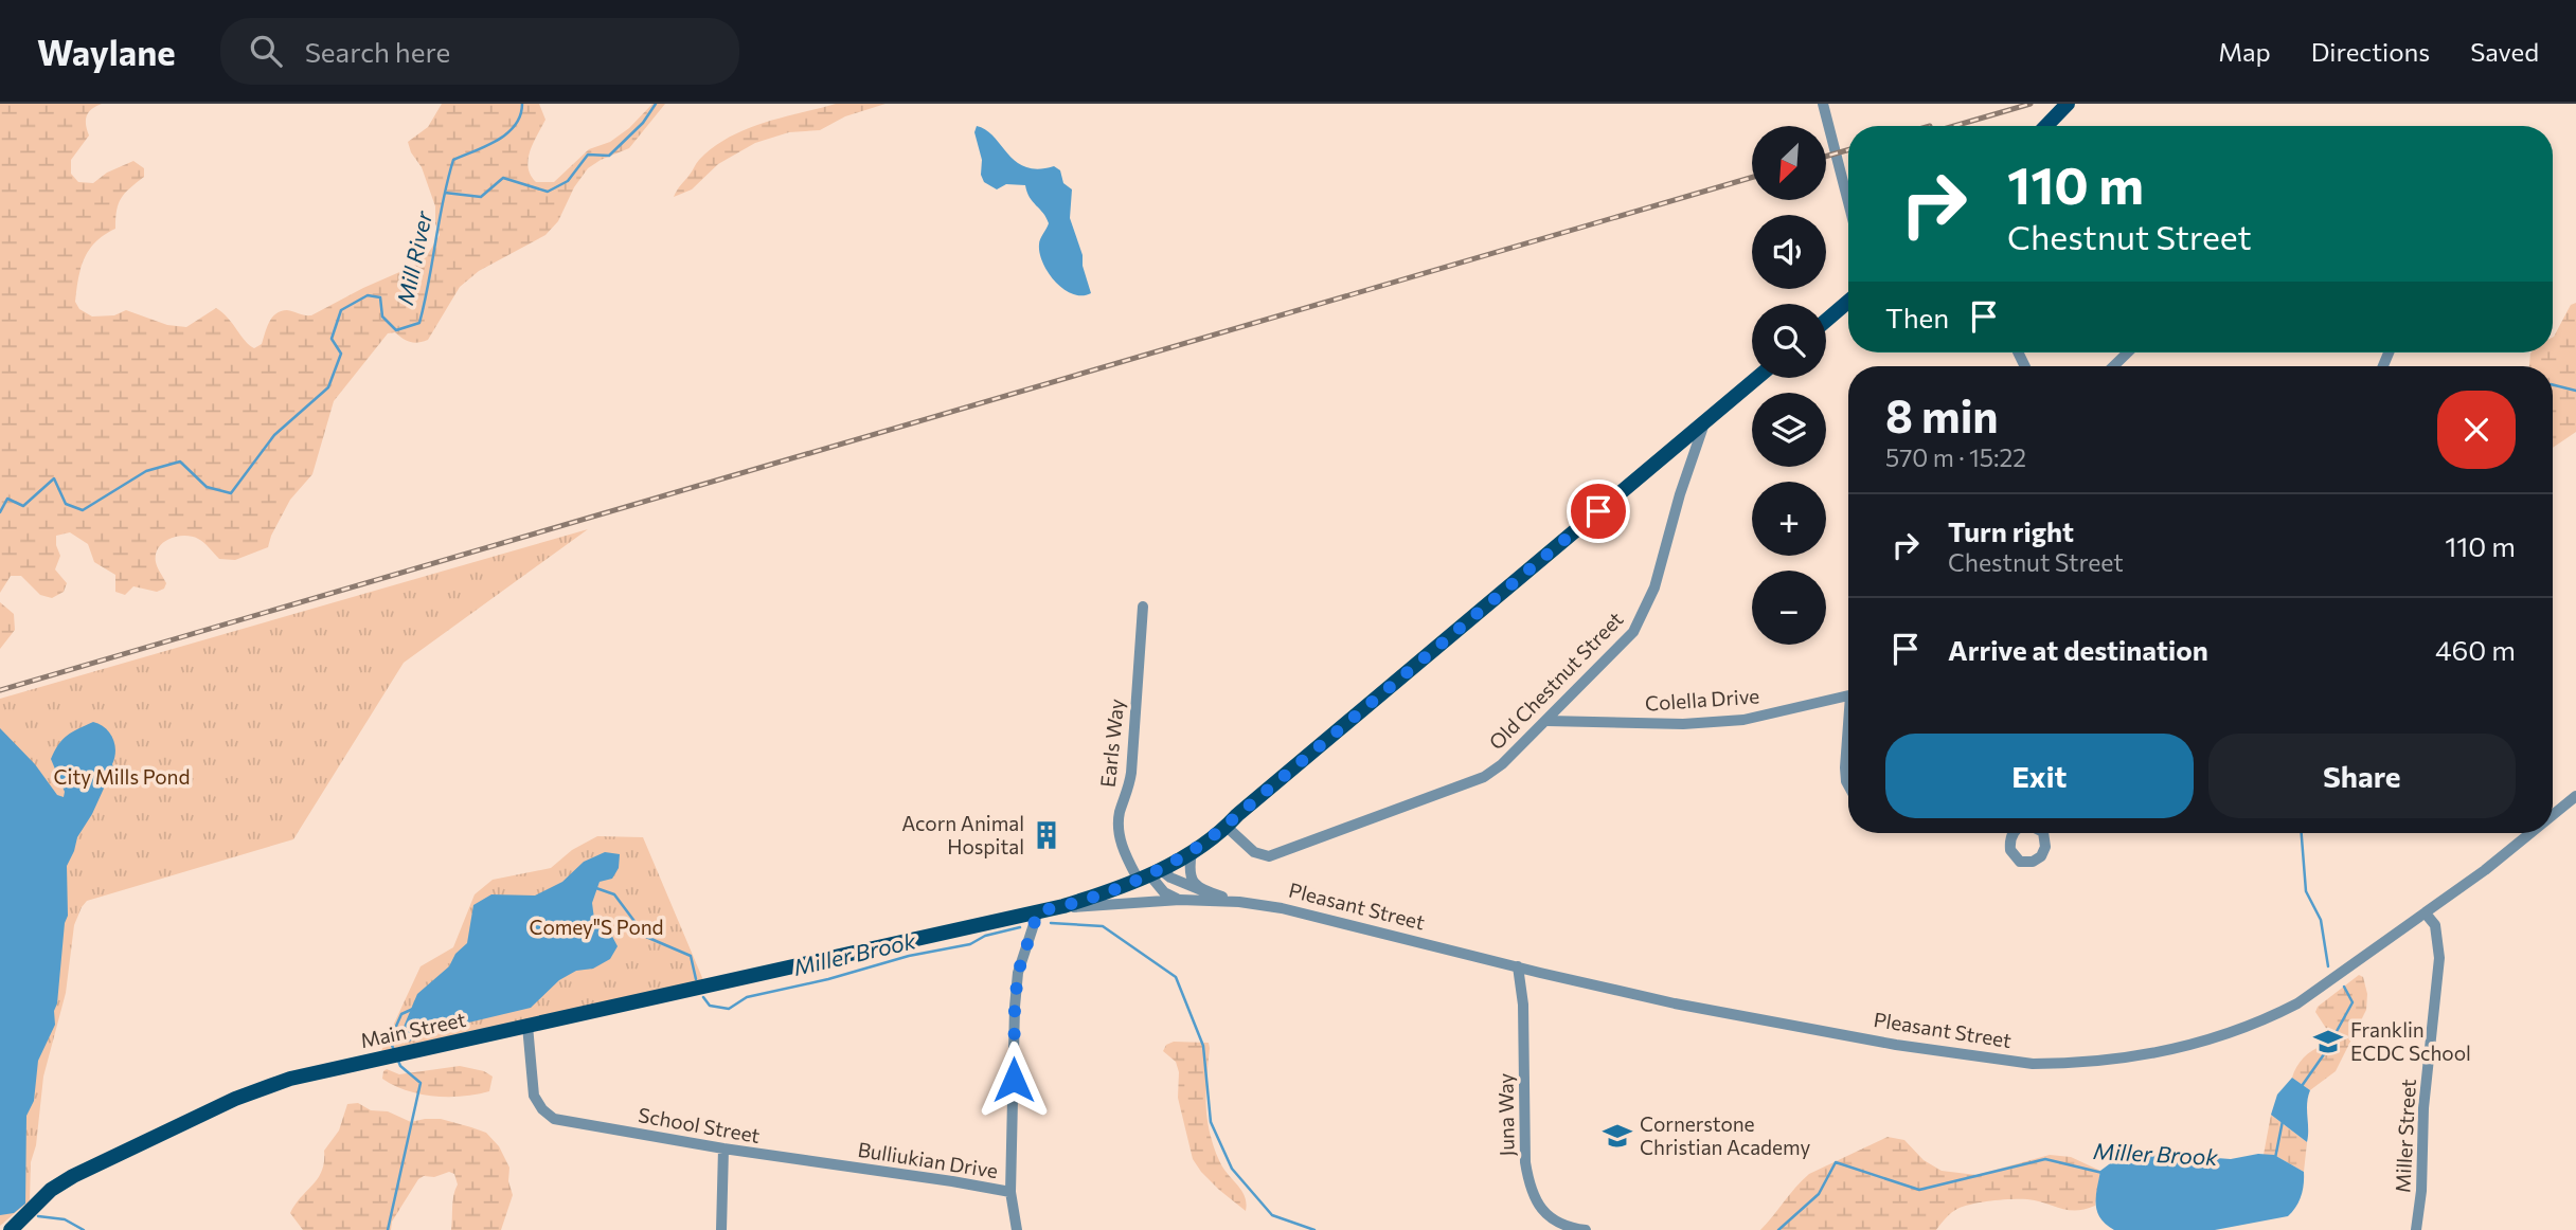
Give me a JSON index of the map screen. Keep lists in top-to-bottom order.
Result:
{
  "streets": {
    "main road": ["Main Street"],
    "street": [
      "Old Chestnut Street",
      "Colella Drive",
      "Earls Way",
      "Pleasant Street",
      "Juna Way",
      "School Street",
      "Miller Street",
      "Bulliukian Drive"
    ]
  },
  "crossings": [
    ["Old Chestnut Street", "Colella Drive"],
    ["Earls Way", "Pleasant Street"],
    ["Pleasant Street", "Juna Way"],
    ["Pleasant Street", "Miller Street"],
    ["Main Street", "School Street"],
    ["School Street", "Bulliukian Drive"]
  ],
  "water": ["Mill River", "Miller Brook"],
  "parks": ["City Mills Pond", "Comey\"S Pond"],
  "places": {
    "building": ["Acorn Animal Hospital"],
    "school or university": ["Franklin ECDC School", "Cornerstone Christian Academy"]
  },
  "north": "bottom left",
  "page": {
    "header": "Waylane",
    "search": "Search here",
    "nav": ["Map", "Directions", "Saved"],
    "map_buttons": ["+", "−"],
    "turn": ["110 m", "Chestnut Street"],
    "then": "Then",
    "heading": ["8 min", "570 m · 15:22"],
    "list": [
      {
        "name": "Turn right",
        "note": "Chestnut Street",
        "value": "110 m"
      },
      {
        "name": "Arrive at destination",
        "value": "460 m"
      }
    ],
    "buttons": ["Exit", "Share"]
  }
}
